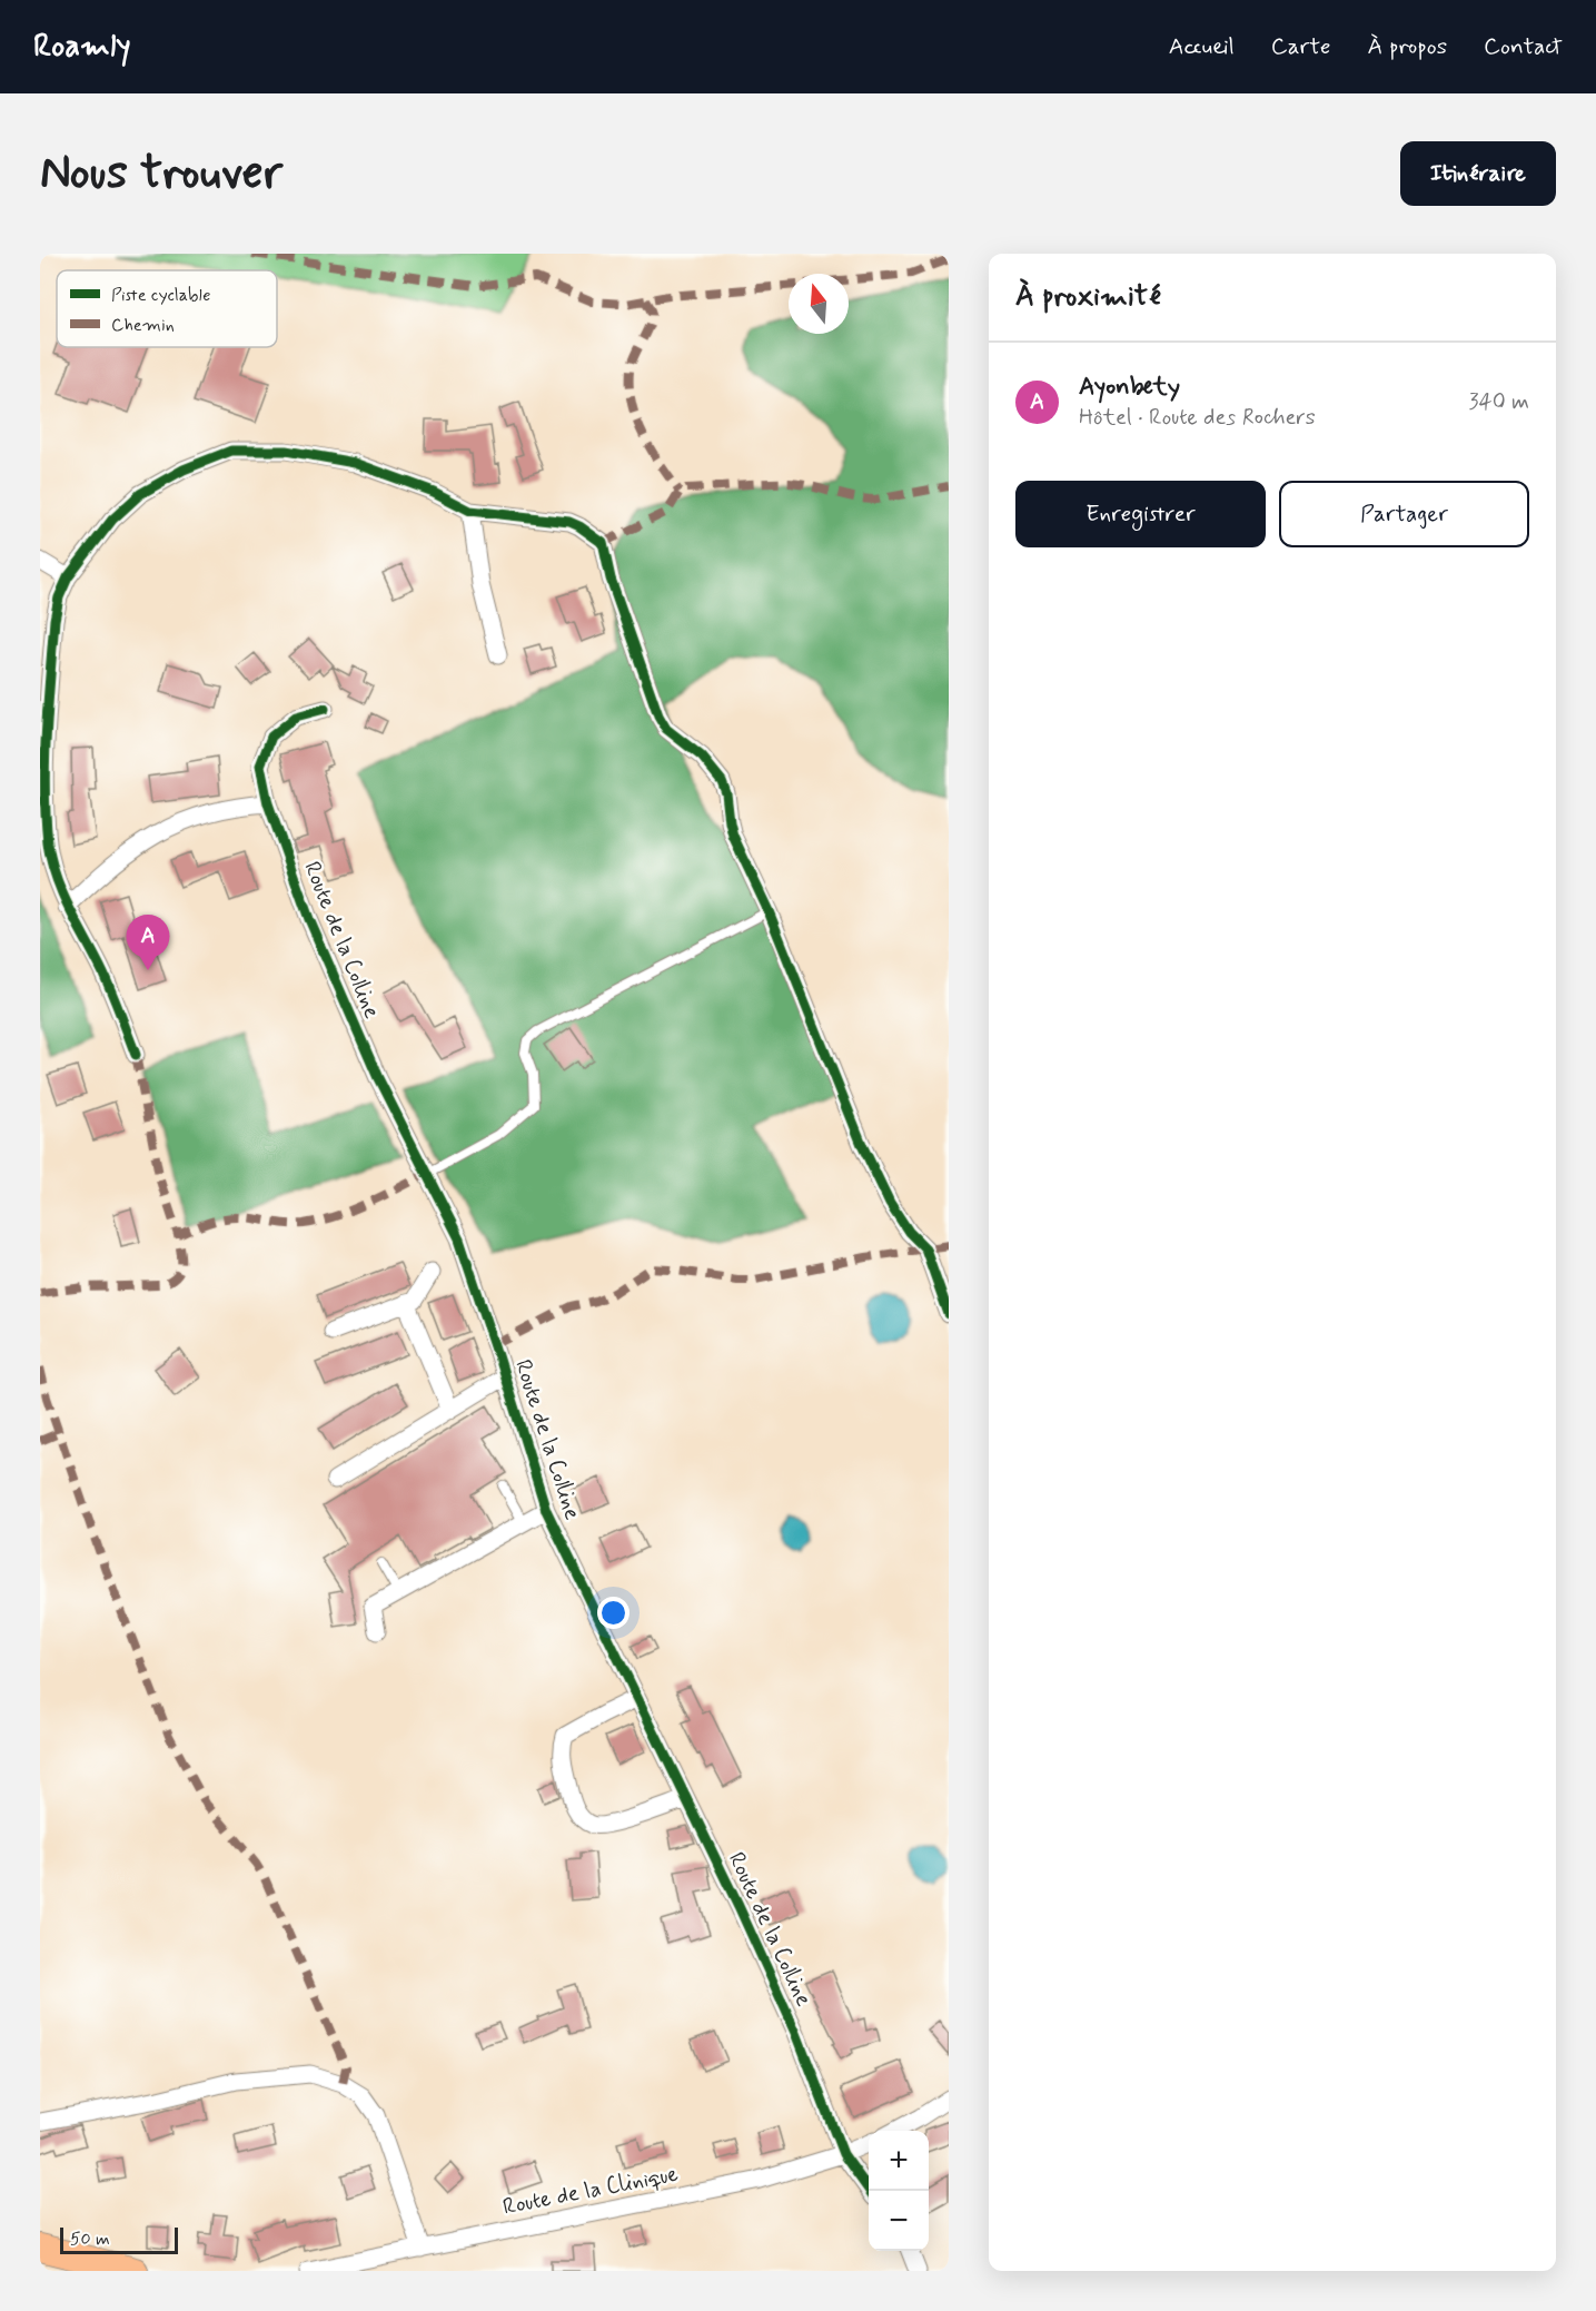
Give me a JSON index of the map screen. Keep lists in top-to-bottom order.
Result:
{
  "streets": {
    "street": ["Route de la Colline", "Route de la Clinique"]
  },
  "crossings": [
    ["Route de la Colline", "Route de la Clinique"]
  ],
  "legend": ["Piste cyclable", "Chemin"],
  "scale_bar": "50 m",
  "north": "top",
  "page": {
    "header": "Roamly",
    "nav": [
      "Accueil",
      "Carte",
      "À propos",
      "Contact"
    ],
    "buttons": [
      "Itinéraire",
      ["Enregistrer", "Partager"]
    ],
    "title": "Nous trouver",
    "heading": "À proximité",
    "list": [
      {
        "mark": "A",
        "name": "Ayonbety",
        "note": "Hôtel · Route des Rochers",
        "value": "340 m"
      }
    ],
    "pins": "A",
    "map_buttons": ["+", "−"],
    "scale": "50 m"
  }
}
